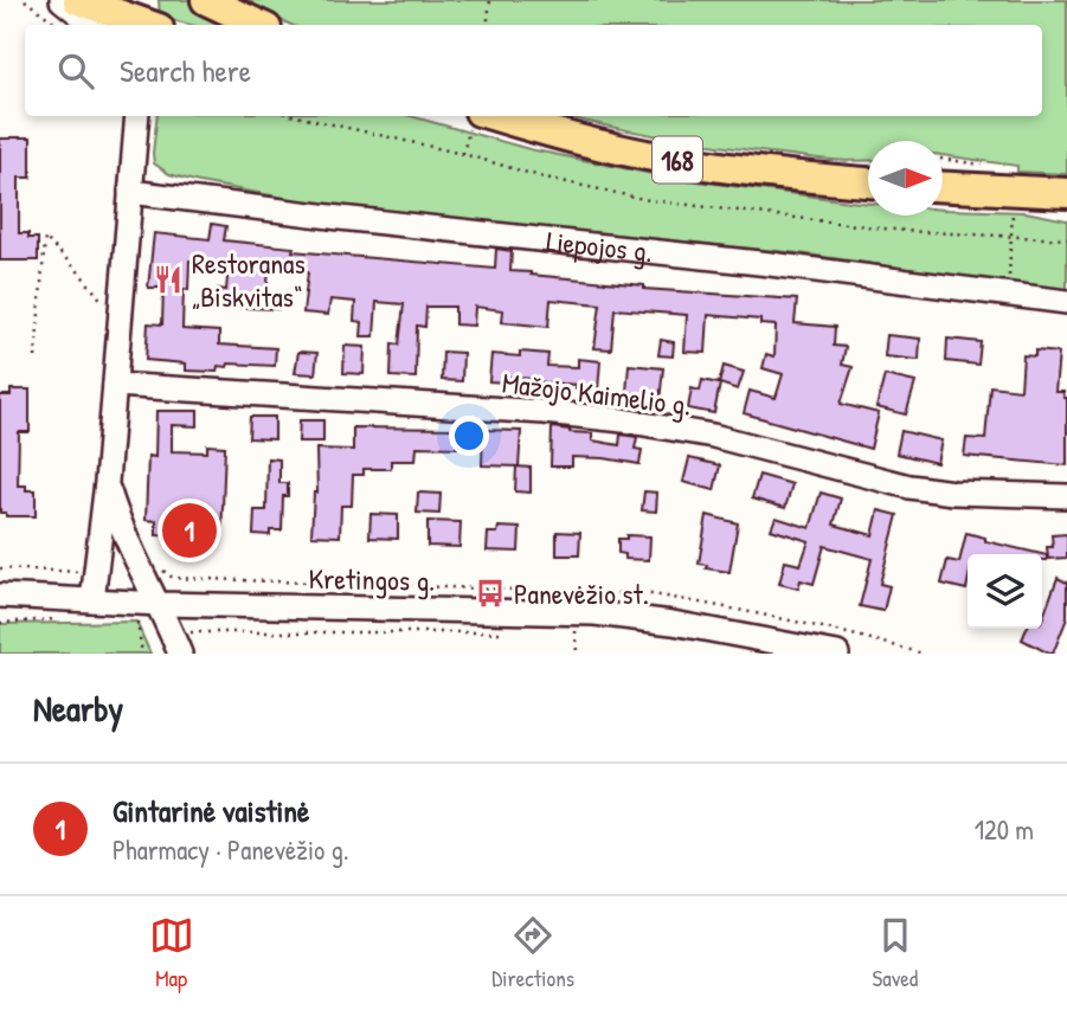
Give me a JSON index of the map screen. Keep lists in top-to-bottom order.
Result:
{
  "streets": {
    "main road": ["168"],
    "street": ["Liepojos g.", "Mažojo Kaimelio g.", "Kretingos g."]
  },
  "places": {
    "restaurant": ["Restoranas „Biskvitas“"],
    "bus stop": ["Panevėžio st."]
  },
  "north": "right",
  "page": {
    "search": "Search here",
    "pins": "1",
    "heading": "Nearby",
    "list": [
      {
        "mark": "1",
        "name": "Gintarinė vaistinė",
        "note": "Pharmacy · Panevėžio g.",
        "value": "120 m"
      }
    ],
    "nav": ["Map", "Directions", "Saved"]
  }
}
